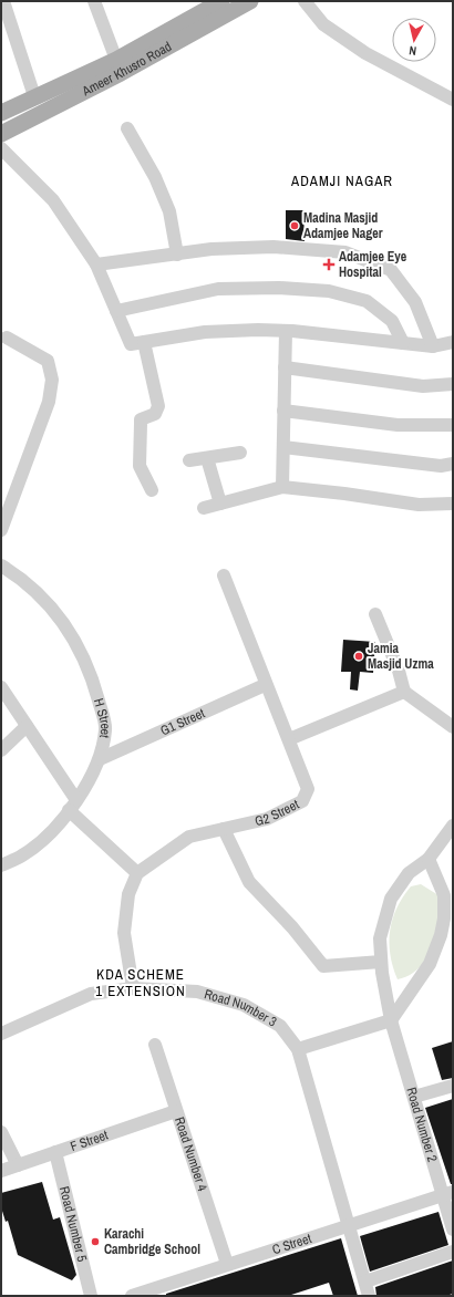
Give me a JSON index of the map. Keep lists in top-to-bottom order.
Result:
{
  "streets": {
    "main road": ["Ameer Khusro Road"],
    "street": [
      "H Street",
      "G1 Street",
      "G2 Street",
      "Road Number 3",
      "Road Number 2",
      "F Street",
      "Road Number 4",
      "Road Number 5",
      "C Street"
    ]
  },
  "crossings": [
    ["H Street", "G1 Street"],
    ["G1 Street", "G2 Street"],
    ["Road Number 3", "C Street"],
    ["Road Number 2", "C Street"],
    ["F Street", "Road Number 4"],
    ["F Street", "Road Number 5"],
    ["Road Number 4", "C Street"]
  ],
  "districts": ["ADAMJI NAGAR", "KDA SCHEME 1 EXTENSION"],
  "places": {
    "other": ["Madina Masjid Adamjee Nager", "Jamia Masjid Uzma", "Karachi Cambridge School"],
    "health": ["Adamjee Eye Hospital"]
  },
  "north": "bottom"
}
